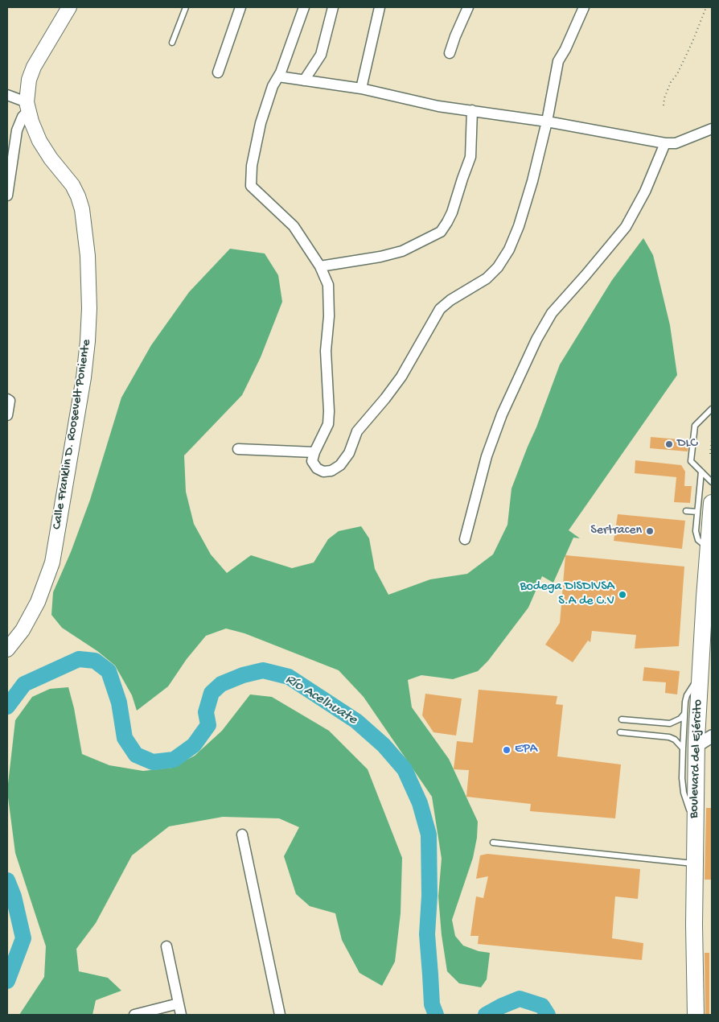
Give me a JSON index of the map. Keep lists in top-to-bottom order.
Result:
{
  "streets": {
    "highway": ["Boulevard del Ejército"],
    "main road": ["Calle Franklin D. Roosevelt Poniente"]
  },
  "water": ["Río Acelhuate"],
  "places": [
    "DLC",
    "Sertracen",
    "Bodega DISDIVSA S.A de C.V",
    "EPA"
  ]
}
